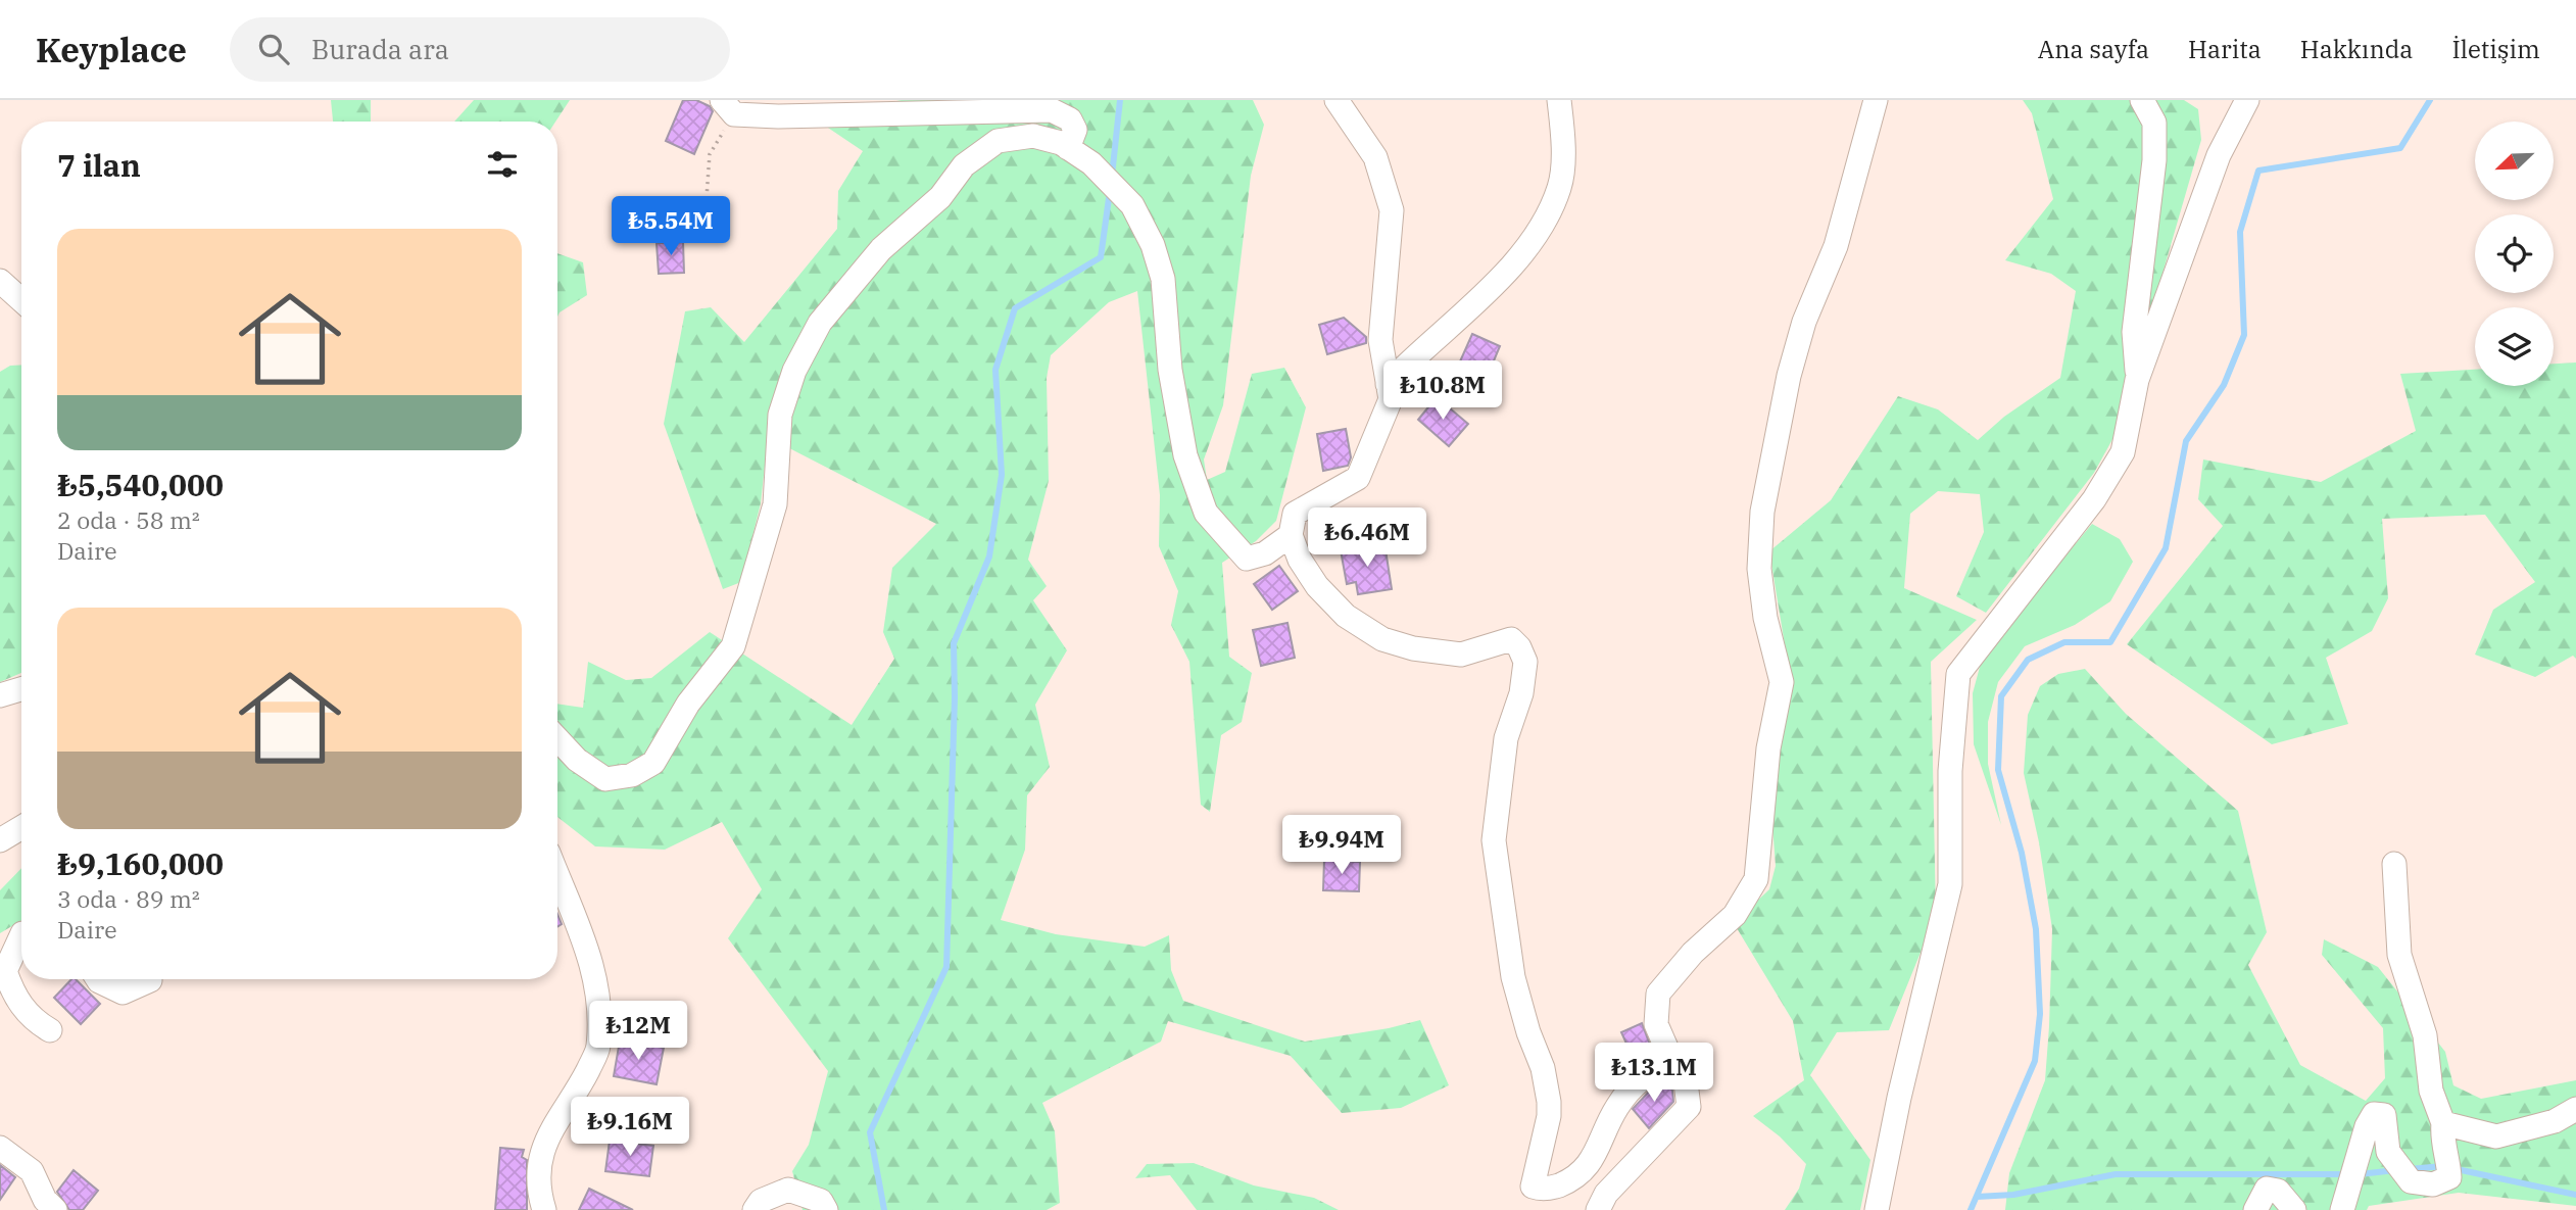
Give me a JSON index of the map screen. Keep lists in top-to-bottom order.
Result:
{
  "north": "bottom left",
  "page": {
    "header": "Keyplace",
    "search": "Burada ara",
    "nav": [
      "Ana sayfa",
      "Harita",
      "Hakkında",
      "İletişim"
    ],
    "heading": "7 ilan",
    "price": [
      "₺5.54M",
      "₺10.8M",
      "₺6.46M",
      "₺9.94M",
      "₺12M",
      "₺13.1M",
      "₺9.16M"
    ],
    "list": [
      {
        "name": "₺5,540,000",
        "note": "2 oda · 58 m² · Daire"
      },
      {
        "name": "₺9,160,000",
        "note": "3 oda · 89 m² · Daire"
      }
    ]
  }
}
